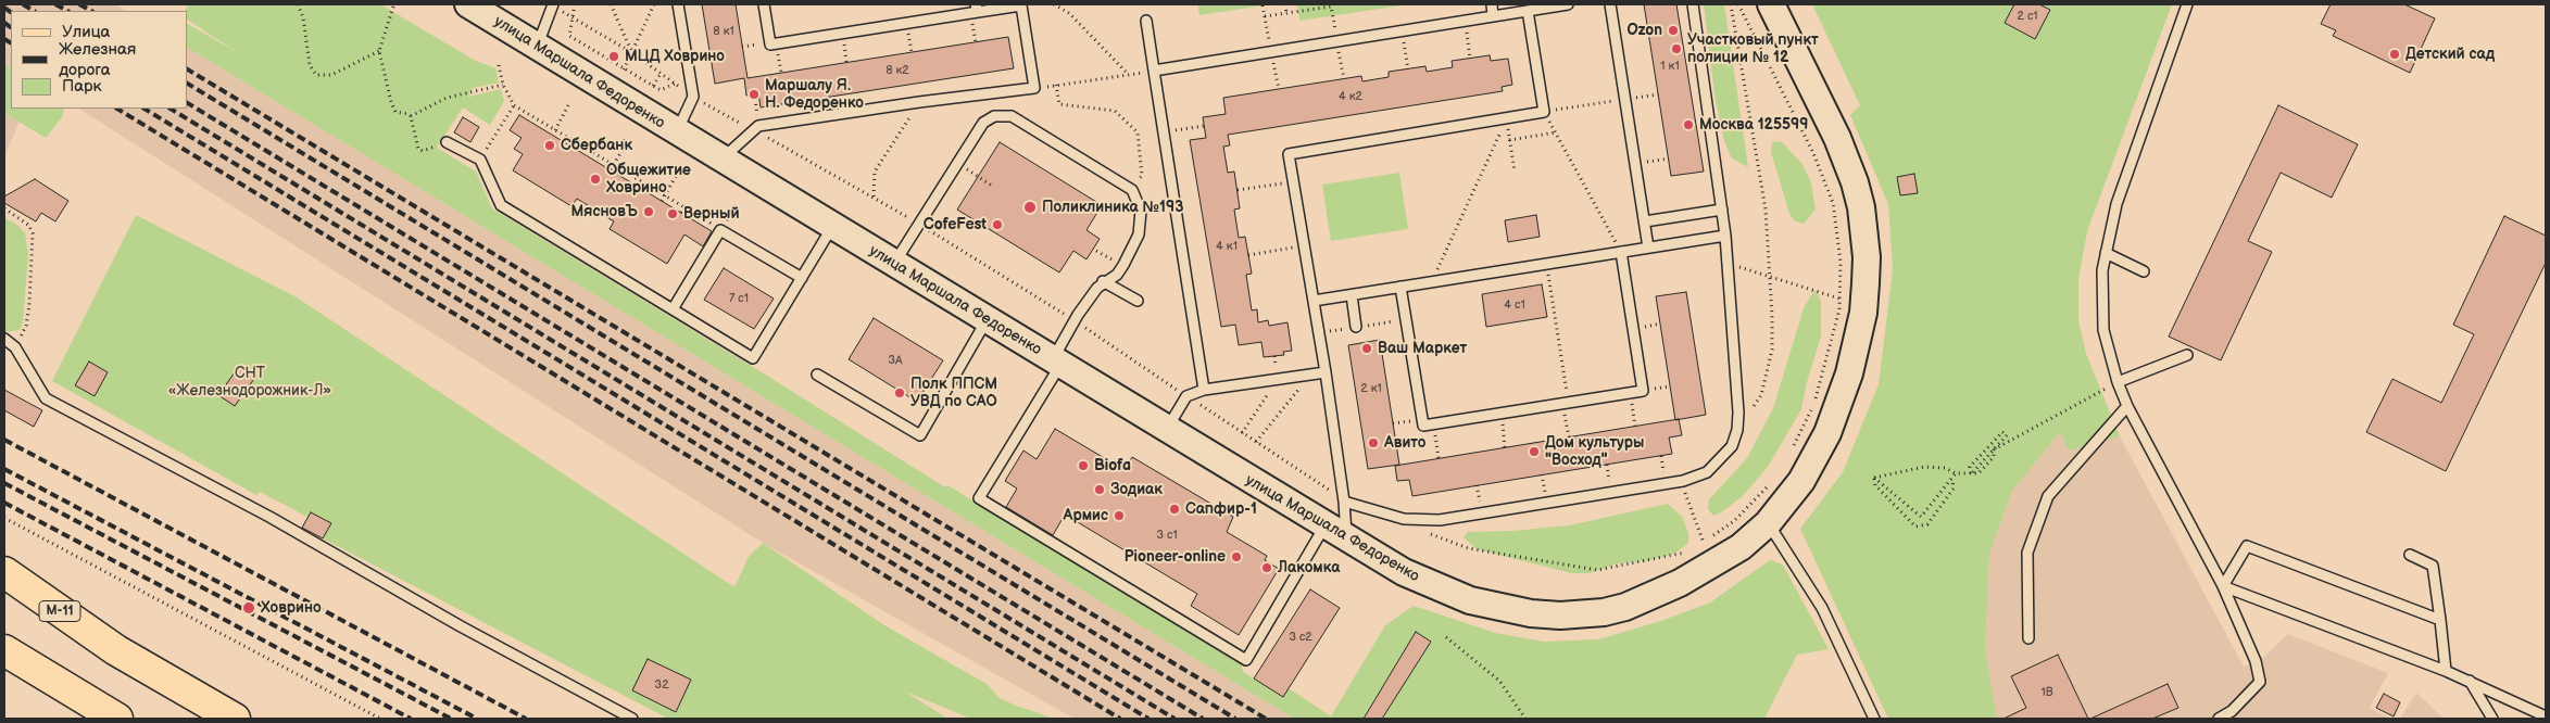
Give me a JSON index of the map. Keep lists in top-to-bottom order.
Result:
{
  "streets": {
    "main road": ["М-11"],
    "street": ["улица Маршала Федоренко"]
  },
  "parks": ["СНТ «Железнодорожник-Л»"],
  "places": [
    "Ozon",
    "Участковый пункт полиции № 12",
    "Детский сад",
    "МЦД Ховрино",
    "Маршалу Я. Н. Федоренко",
    "Москва 125599",
    "Сбербанк",
    "Общежитие Ховрино",
    "Поликлиника №193",
    "МясновЪ",
    "Верный",
    "CofeFest",
    "Ваш Маркет",
    "Полк ППСМ УВД по САО",
    "Авито",
    "Дом культуры \"Восход\"",
    "Biofa",
    "Зодиак",
    "Сапфир-1",
    "Армис",
    "Pioneer-online",
    "Лакомка",
    "Ховрино"
  ],
  "house_numbers": [
    "2 с1",
    "8 к1",
    "1 к1",
    "8 к2",
    "4 к2",
    "4 к1",
    "7 с1",
    "4 с1",
    "3А",
    "2 к1",
    "3 с1",
    "3 с2",
    "32",
    "1В"
  ],
  "legend": ["Улица", "Железная дорога", "Парк"]
}
